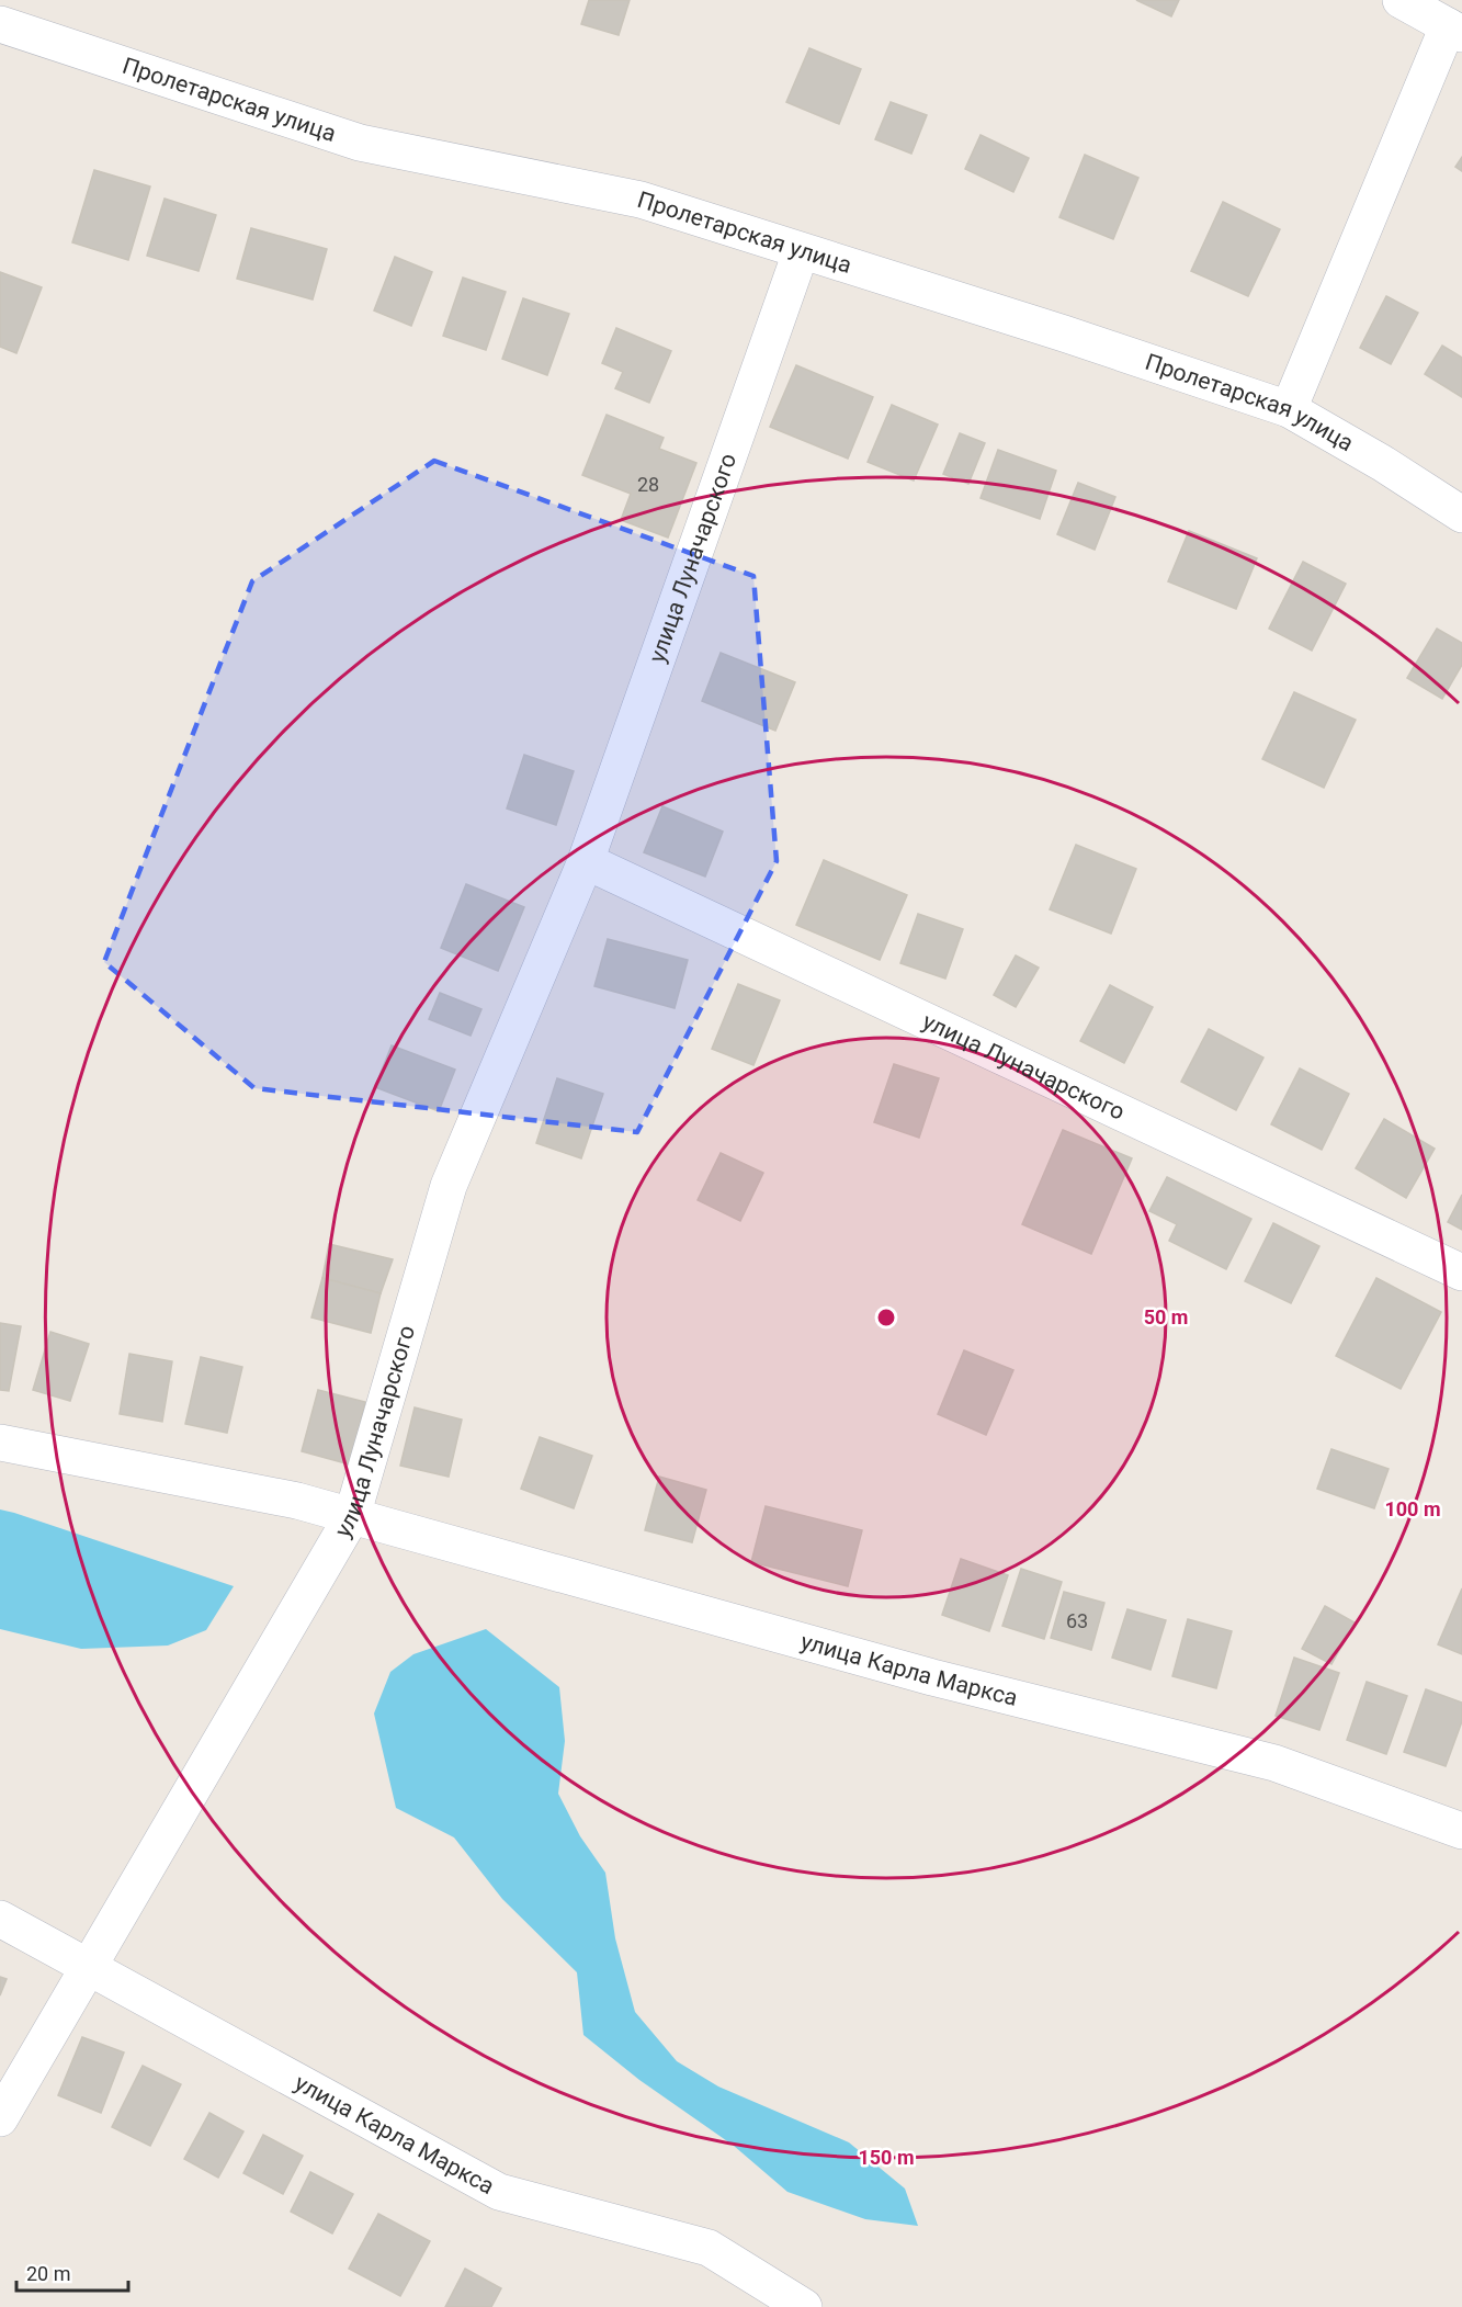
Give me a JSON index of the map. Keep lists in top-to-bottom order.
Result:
{
  "streets": {
    "street": ["Пролетарская улица", "улица Луначарского", "улица Карла Маркса"]
  },
  "crossings": [
    ["Пролетарская улица", "улица Луначарского"],
    ["улица Луначарского", "улица Карла Маркса"]
  ],
  "house_numbers": ["28", "63"],
  "scale_bar": "20 m",
  "rings": ["50 m", "100 m", "150 m"]
}
